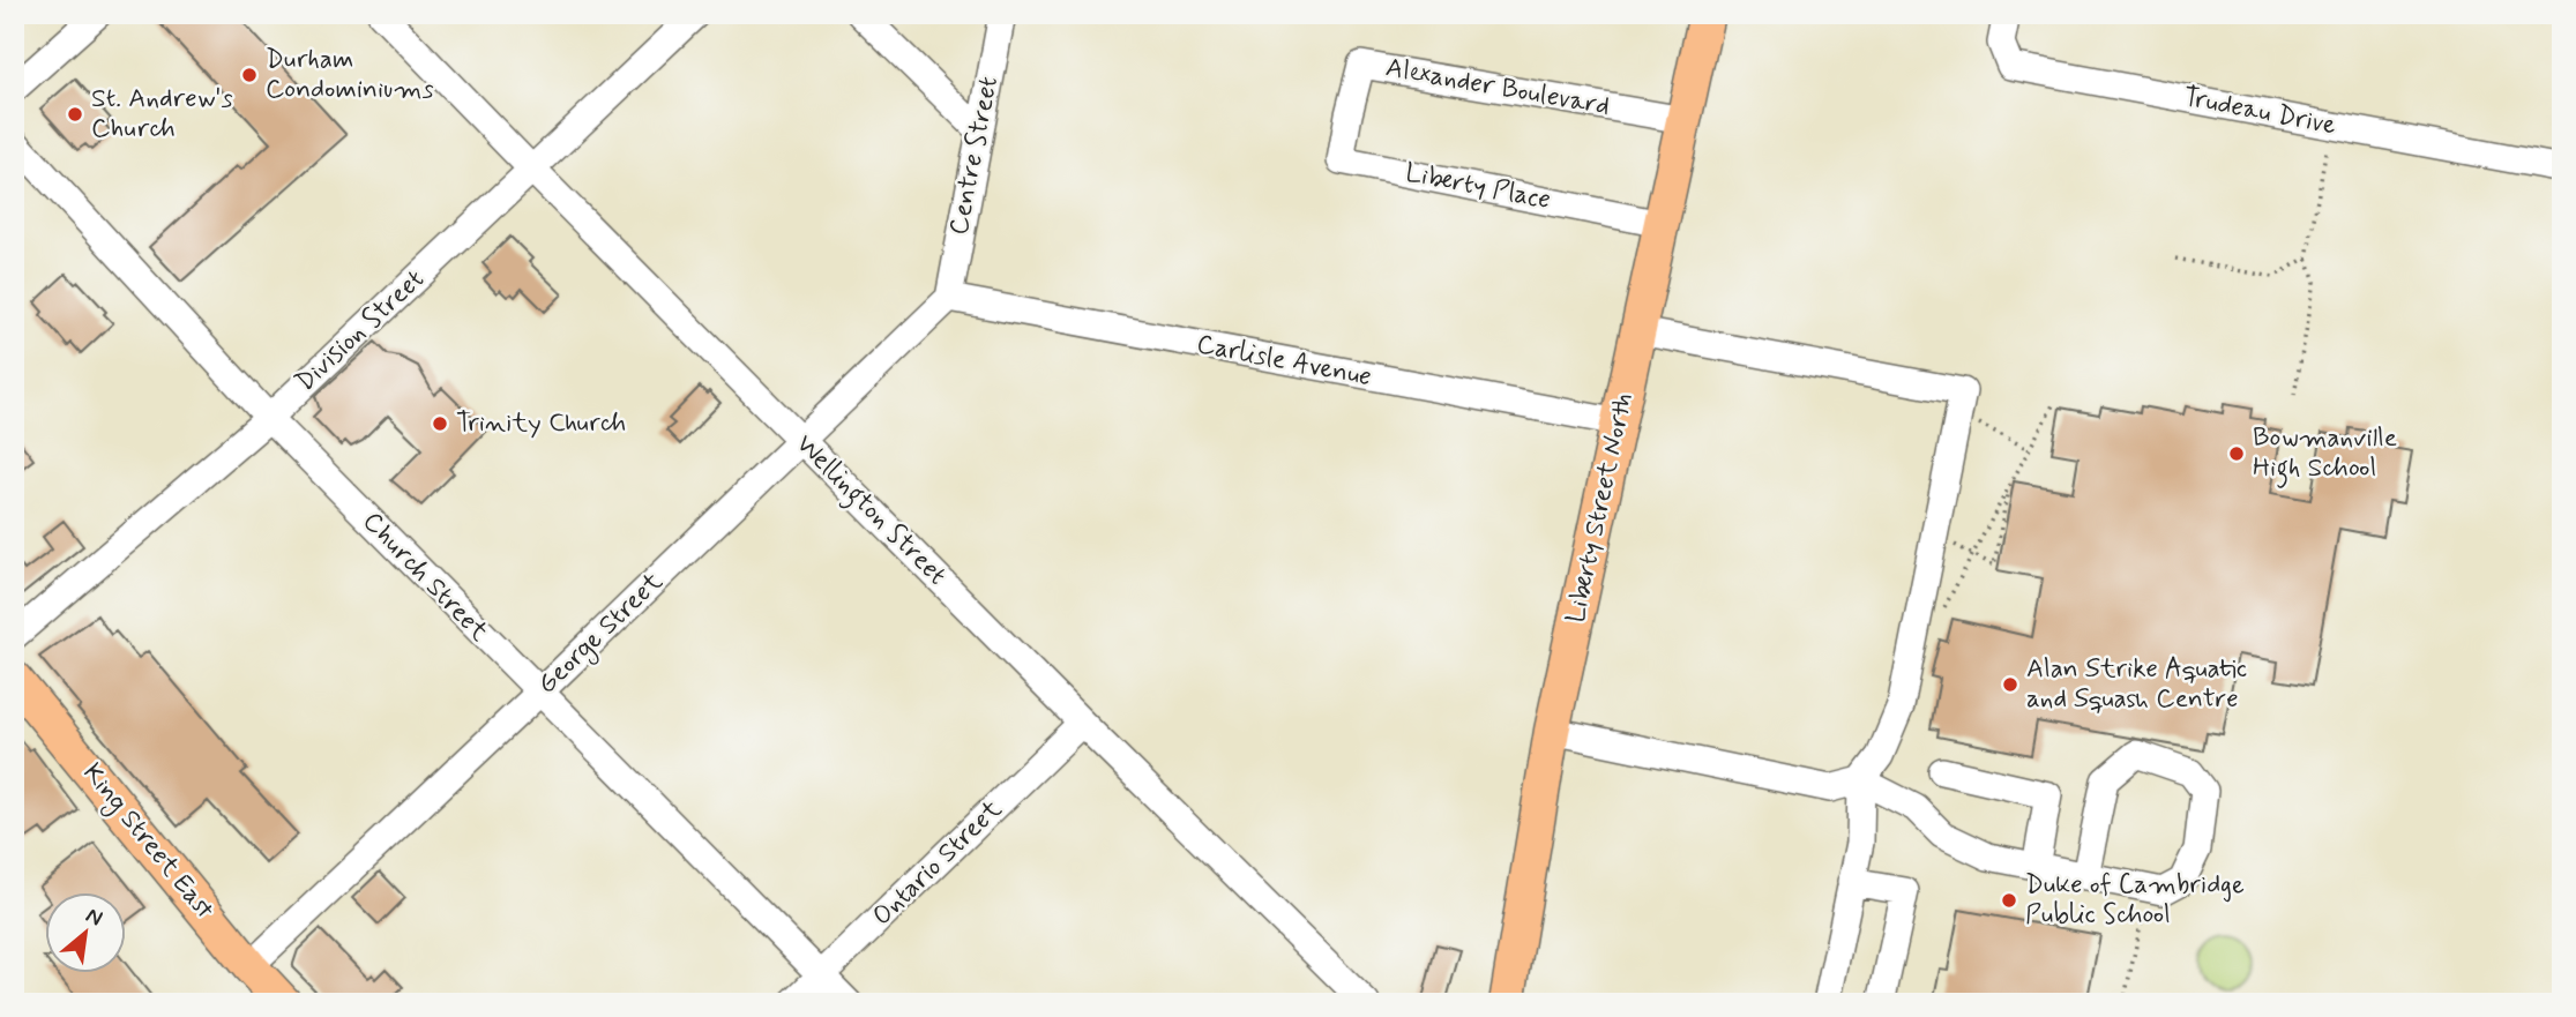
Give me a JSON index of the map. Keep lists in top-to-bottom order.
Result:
{
  "streets": {
    "main road": ["Liberty Street North", "King Street East"],
    "street": [
      "Alexander Boulevard",
      "Trudeau Drive",
      "Centre Street",
      "Liberty Place",
      "Division Street",
      "Carlisle Avenue",
      "Wellington Street",
      "Church Street",
      "George Street",
      "Ontario Street"
    ]
  },
  "crossings": [
    ["Alexander Boulevard", "Liberty Place"],
    ["Alexander Boulevard", "Liberty Street North"],
    ["Centre Street", "Carlisle Avenue"],
    ["Centre Street", "George Street"],
    ["Liberty Place", "Liberty Street North"],
    ["Division Street", "Wellington Street"],
    ["Division Street", "Church Street"],
    ["Carlisle Avenue", "Liberty Street North"],
    ["Carlisle Avenue", "George Street"],
    ["Wellington Street", "George Street"],
    ["Wellington Street", "Ontario Street"],
    ["Church Street", "George Street"],
    ["Church Street", "Ontario Street"],
    ["George Street", "King Street East"]
  ],
  "places": [
    "Durham Condominiums",
    "St. Andrew's Church",
    "Trinity Church",
    "Bowmanville High School",
    "Alan Strike Aquatic and Squash Centre",
    "Duke of Cambridge Public School"
  ],
  "north": "top right"
}
